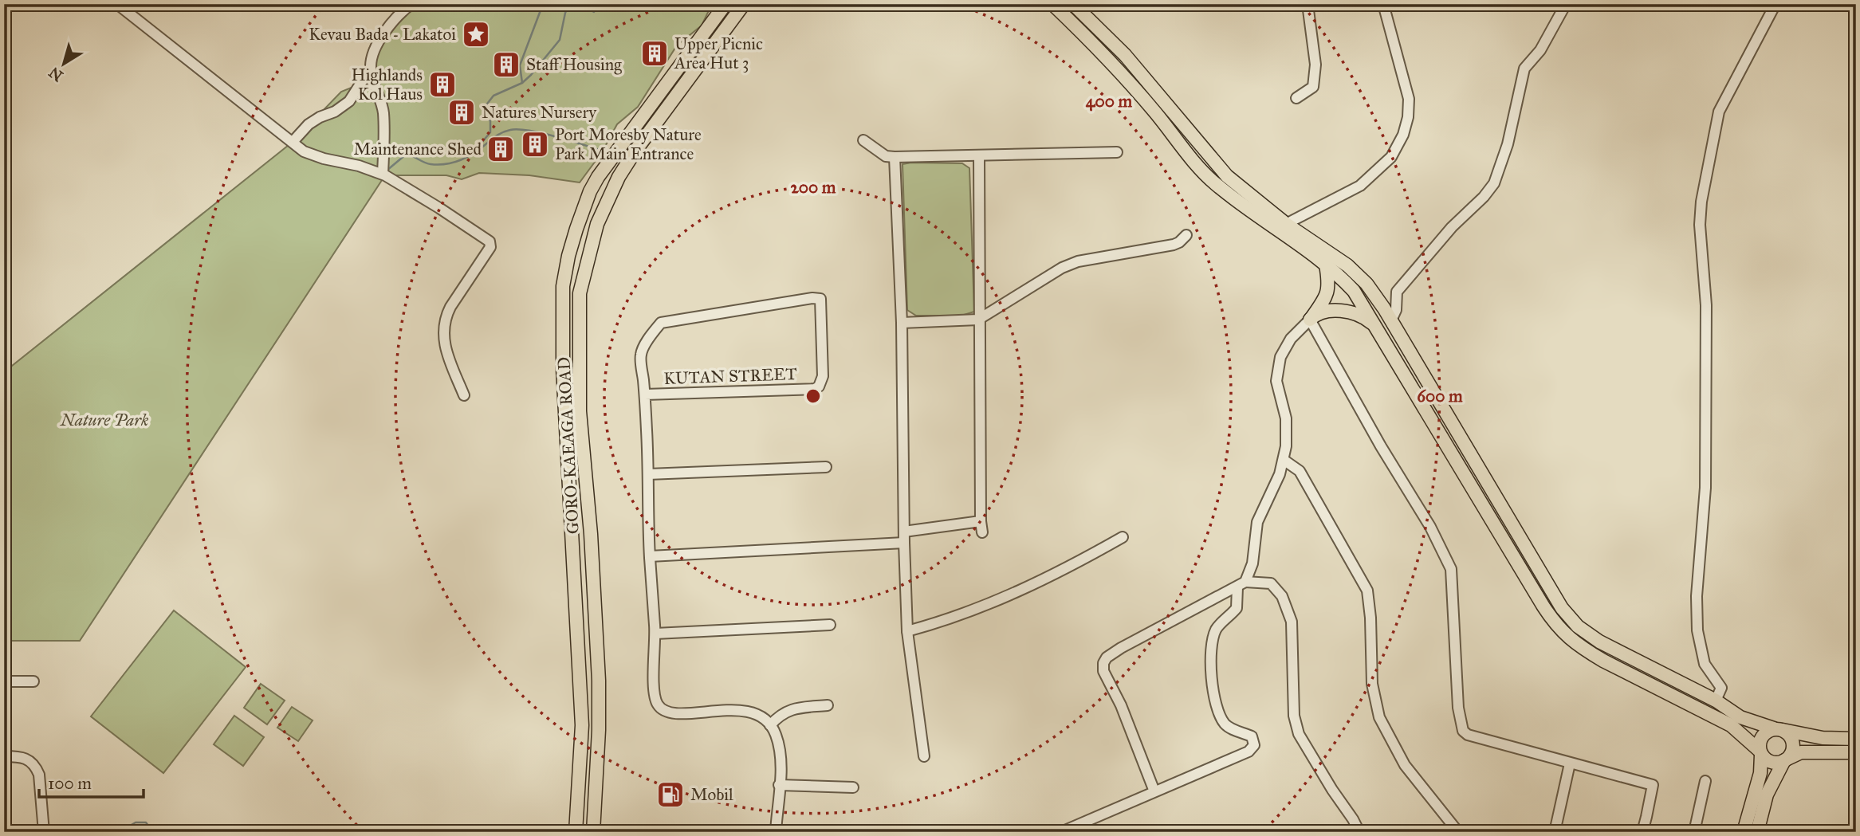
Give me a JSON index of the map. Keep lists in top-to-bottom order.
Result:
{
  "streets": {
    "main road": ["GORO-KAEAGA ROAD"],
    "street": ["KUTAN STREET"]
  },
  "parks": ["Nature Park"],
  "places": {
    "place": ["Kevau Bada - Lakatoi"],
    "building": [
      "Upper Picnic Area Hut 3",
      "Staff Housing",
      "Highlands Kol Haus",
      "Natures Nursery",
      "Port Moresby Nature Park Main Entrance",
      "Maintenance Shed"
    ],
    "fuel station": ["Mobil"]
  },
  "scale_bar": "100 m",
  "north": "bottom left",
  "rings": ["400 m", "200 m", "600 m"]
}
